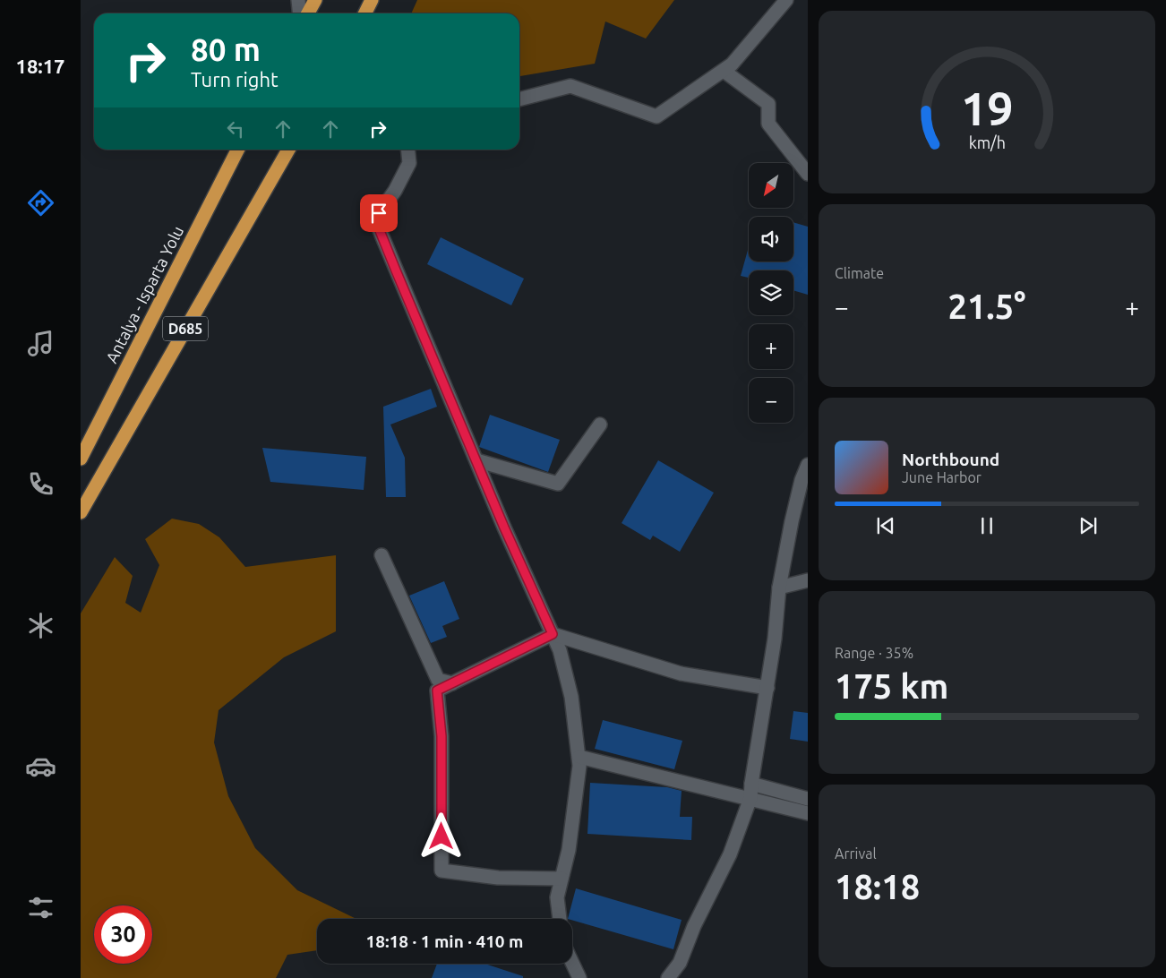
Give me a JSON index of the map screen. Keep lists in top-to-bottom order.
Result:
{
  "streets": {
    "highway": ["Antalya - Isparta Yolu", "D685"]
  },
  "north": "bottom left",
  "page": {
    "tabs": "18:17",
    "turn": ["80 m", "Turn right"],
    "map_buttons": ["+", "−"],
    "tile": [
      "Climate",
      ["Range · 35%", "175 km"],
      ["Arrival", "18:18"]
    ],
    "heat": ["−", "21.5°", "+"],
    "song": ["Northbound", "June Harbor"],
    "limit": "30",
    "trip": "18:18 · 1 min · 410 m",
    "gauge": ["19", "km/h"]
  }
}
